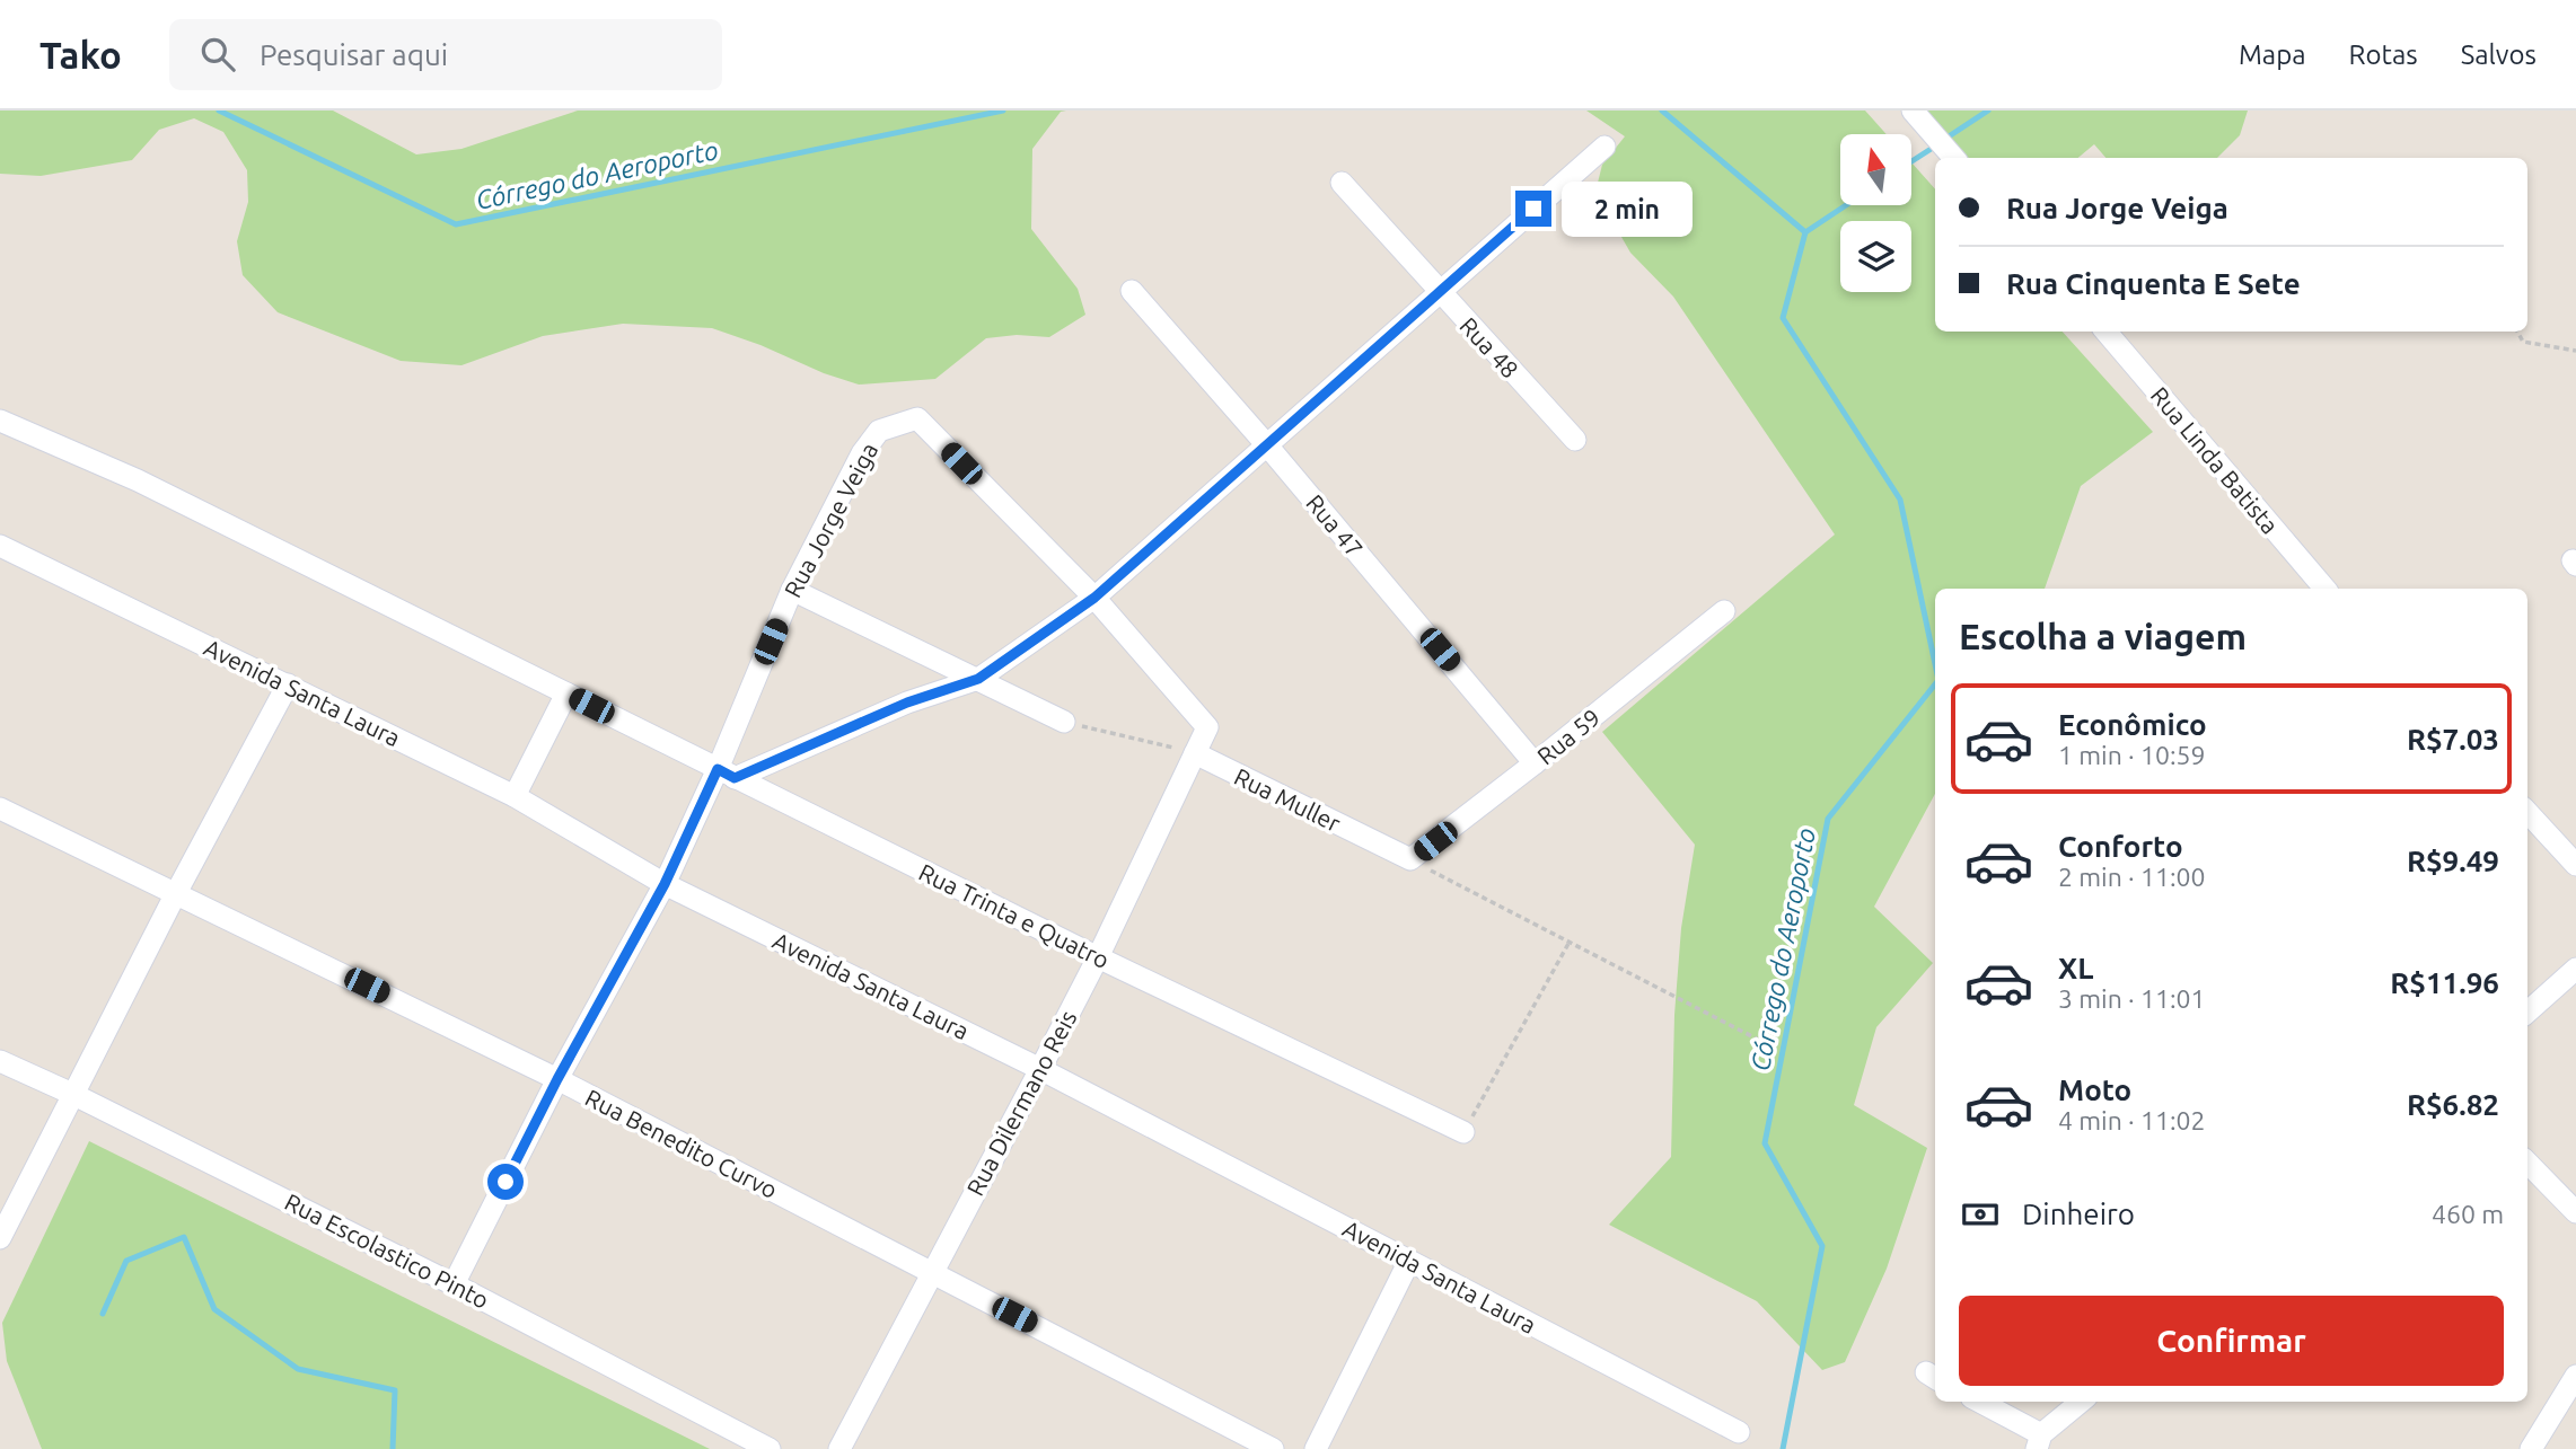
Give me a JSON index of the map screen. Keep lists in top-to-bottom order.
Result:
{
  "streets": {
    "street": [
      "Rua 48",
      "Rua Linda Batista",
      "Rua Jorge Veiga",
      "Rua 47",
      "Avenida Santa Laura",
      "Rua 59",
      "Rua Muller",
      "Rua Trinta e Quatro",
      "Rua Dilermano Reis",
      "Rua Benedito Curvo",
      "Rua Escolastico Pinto"
    ]
  },
  "crossings": [
    ["Rua Jorge Veiga", "Avenida Santa Laura"],
    ["Rua Jorge Veiga", "Rua Trinta e Quatro"],
    ["Rua Jorge Veiga", "Rua Dilermano Reis"],
    ["Rua Jorge Veiga", "Rua Benedito Curvo"],
    ["Rua Jorge Veiga", "Rua Escolastico Pinto"],
    ["Rua 47", "Rua 59"],
    ["Avenida Santa Laura", "Rua Dilermano Reis"],
    ["Rua 59", "Rua Muller"],
    ["Rua Muller", "Rua Dilermano Reis"],
    ["Rua Trinta e Quatro", "Rua Dilermano Reis"],
    ["Rua Dilermano Reis", "Rua Benedito Curvo"]
  ],
  "water": ["Córrego do Aeroporto"],
  "north": "top",
  "page": {
    "header": "Tako",
    "search": "Pesquisar aqui",
    "nav": ["Mapa", "Rotas", "Salvos"],
    "banner": ["Rua Jorge Veiga", "Rua Cinquenta E Sete"],
    "bubble": "2 min",
    "heading": "Escolha a viagem",
    "list": [
      {
        "name": "Econômico",
        "note": "1 min · 10:59",
        "value": "R$7.03"
      },
      {
        "name": "Conforto",
        "note": "2 min · 11:00",
        "value": "R$9.49"
      },
      {
        "name": "XL",
        "note": "3 min · 11:01",
        "value": "R$11.96"
      },
      {
        "name": "Moto",
        "note": "4 min · 11:02",
        "value": "R$6.82"
      }
    ],
    "pay": ["Dinheiro", "460 m"],
    "buttons": "Confirmar"
  }
}
